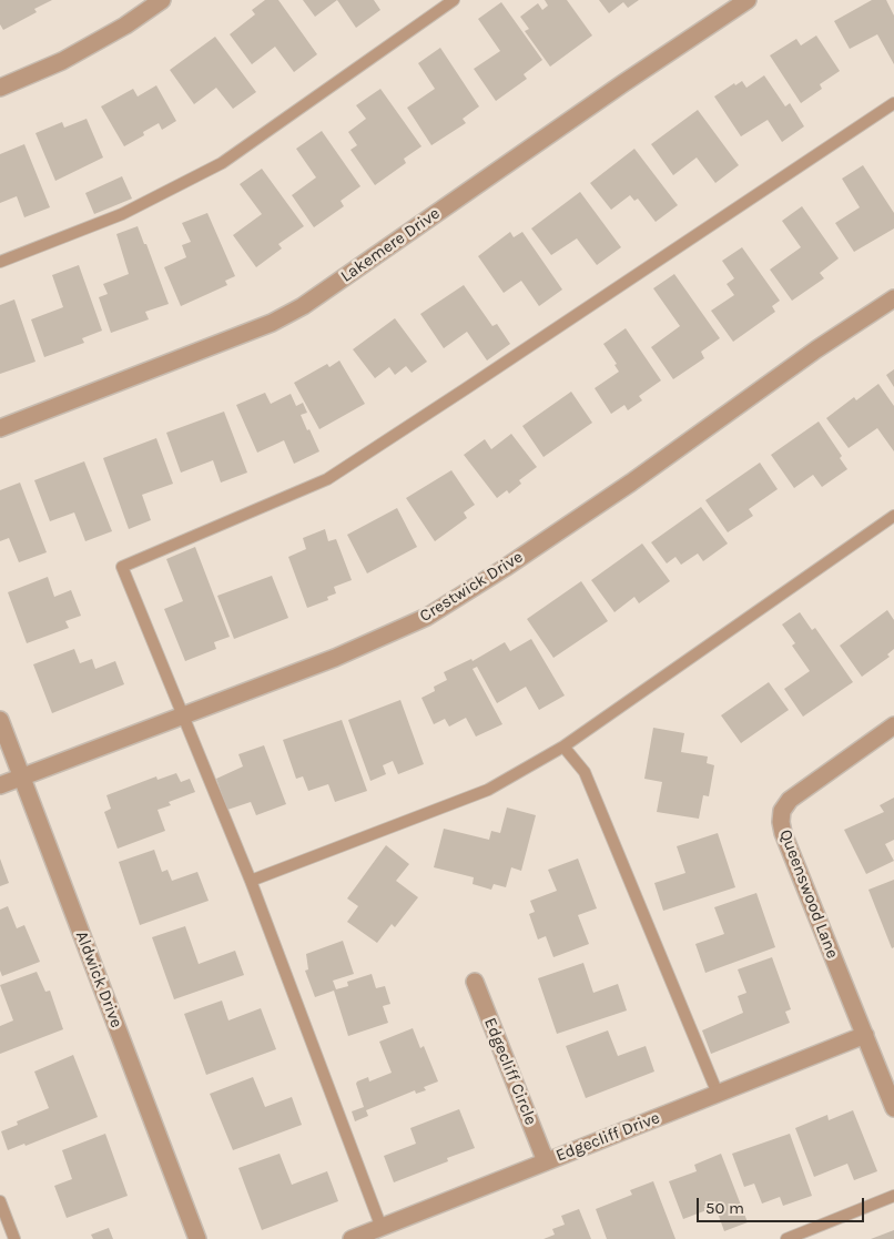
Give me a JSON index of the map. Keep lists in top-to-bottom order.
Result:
{
  "streets": {
    "street": [
      "Lakemere Drive",
      "Crestwick Drive",
      "Queenswood Lane",
      "Aldwick Drive",
      "Edgecliff Circle",
      "Edgecliff Drive"
    ]
  },
  "crossings": [
    ["Crestwick Drive", "Aldwick Drive"],
    ["Queenswood Lane", "Edgecliff Drive"],
    ["Edgecliff Circle", "Edgecliff Drive"]
  ],
  "scale_bar": "50 m"
}
